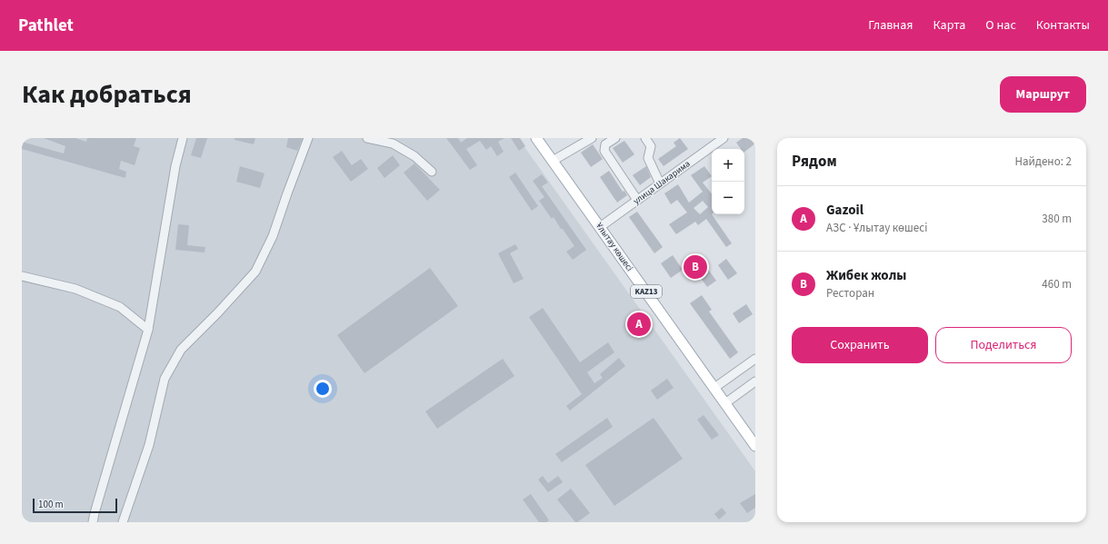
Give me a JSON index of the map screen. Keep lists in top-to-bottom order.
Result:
{
  "streets": {
    "main road": ["Ұлытау көшесі", "KAZ13"],
    "street": ["улица Шакарима"]
  },
  "crossings": [
    ["улица Шакарима", "Ұлытау көшесі"]
  ],
  "scale_bar": "100 m",
  "page": {
    "header": "Pathlet",
    "nav": [
      "Главная",
      "Карта",
      "О нас",
      "Контакты"
    ],
    "title": "Как добраться",
    "buttons": [
      "Маршрут",
      ["Сохранить", "Поделиться"]
    ],
    "heading": ["Рядом", "Найдено: 2"],
    "map_buttons": ["+", "−"],
    "list": [
      {
        "mark": "A",
        "name": "Gazoil",
        "note": "АЗС · Ұлытау көшесі",
        "value": "380 m"
      },
      {
        "mark": "B",
        "name": "Жибек жолы",
        "note": "Ресторан",
        "value": "460 m"
      }
    ],
    "pins": ["B", "A"],
    "scale": "100 m"
  }
}
